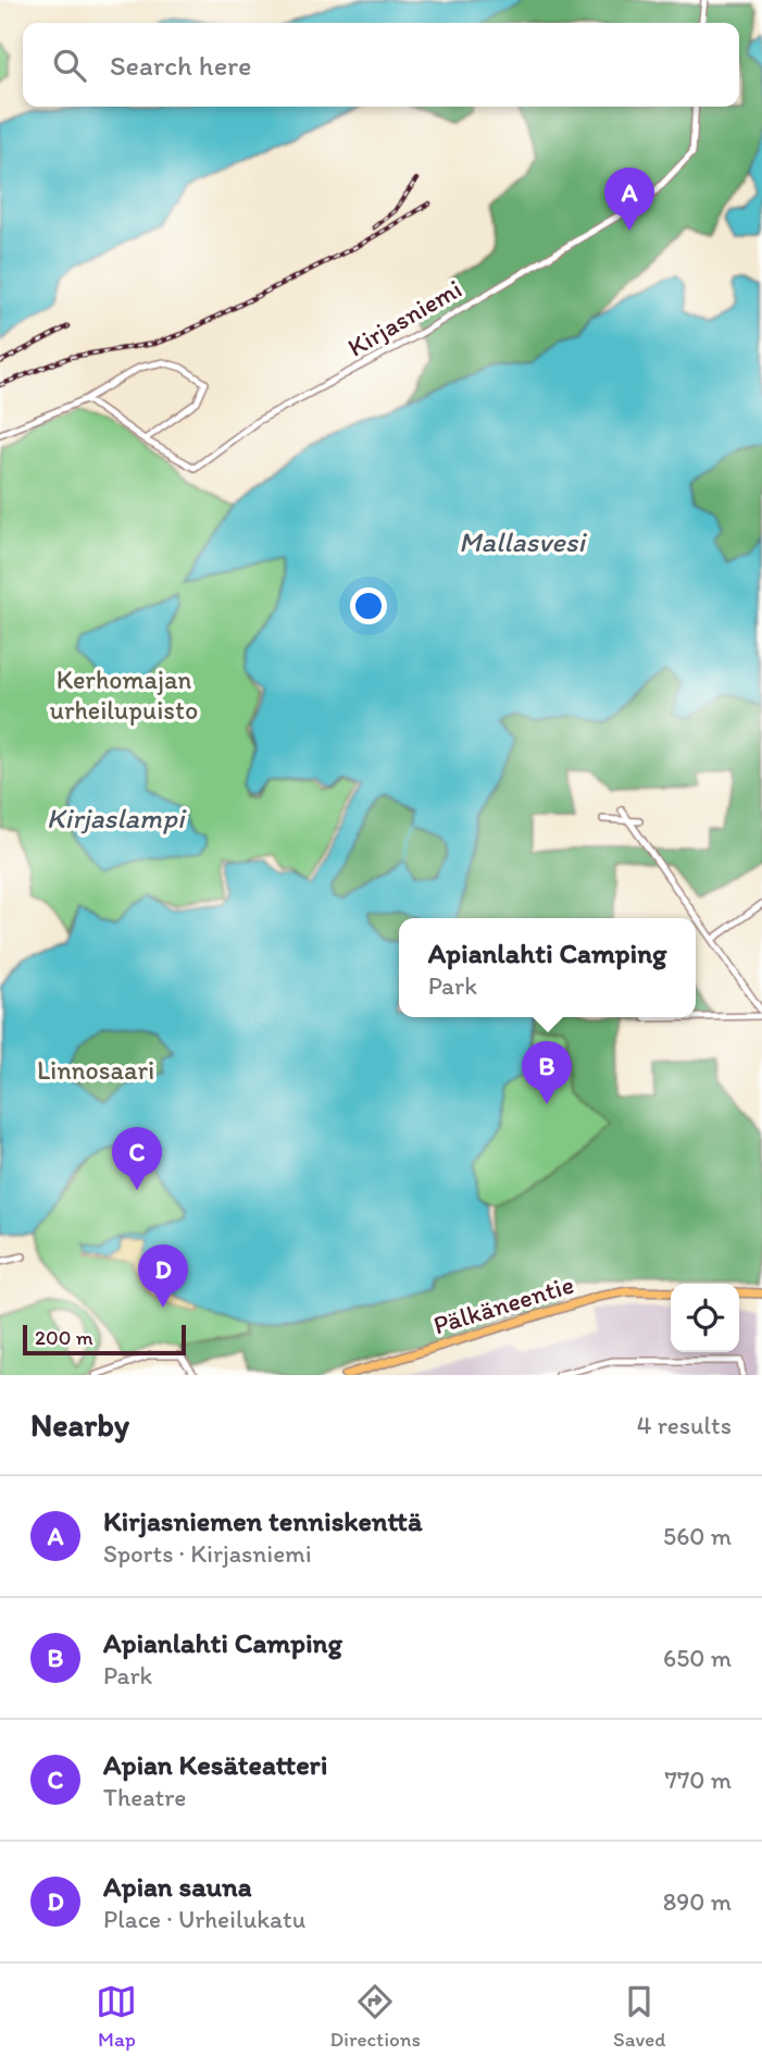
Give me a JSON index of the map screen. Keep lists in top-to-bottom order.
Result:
{
  "streets": {
    "main road": ["Pälkäneentie"],
    "street": ["Kirjasniemi"]
  },
  "water": ["Mallasvesi", "Kirjaslampi"],
  "parks": ["Kerhomajan urheilupuisto", "Linnosaari"],
  "scale_bar": "200 m",
  "page": {
    "search": "Search here",
    "pins": [
      "A",
      "B",
      "C",
      "D"
    ],
    "popup": ["Apianlahti Camping", "Park"],
    "scale": "200 m",
    "heading": ["Nearby", "4 results"],
    "list": [
      {
        "mark": "A",
        "name": "Kirjasniemen tenniskenttä",
        "note": "Sports · Kirjasniemi",
        "value": "560 m"
      },
      {
        "mark": "B",
        "name": "Apianlahti Camping",
        "note": "Park",
        "value": "650 m"
      },
      {
        "mark": "C",
        "name": "Apian Kesäteatteri",
        "note": "Theatre",
        "value": "770 m"
      },
      {
        "mark": "D",
        "name": "Apian sauna",
        "note": "Place · Urheilukatu",
        "value": "890 m"
      }
    ],
    "nav": ["Map", "Directions", "Saved"]
  }
}
